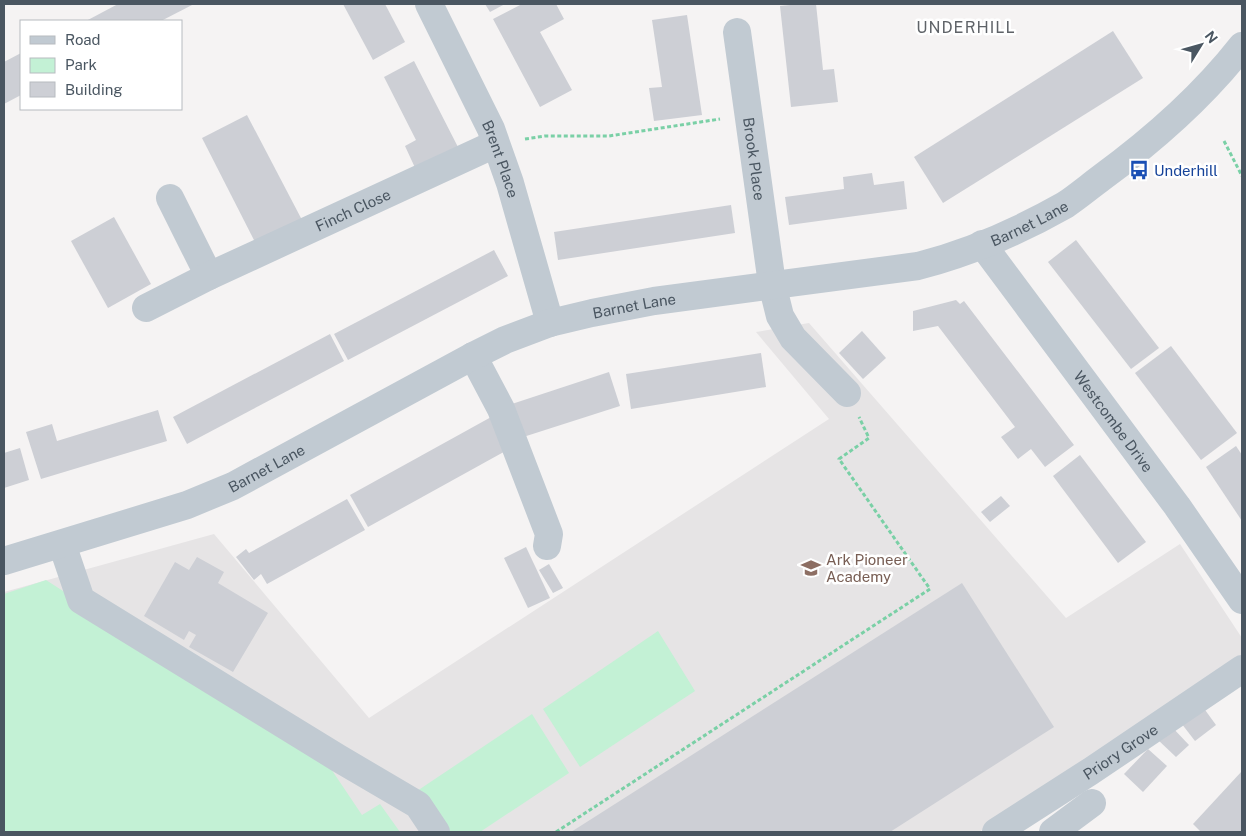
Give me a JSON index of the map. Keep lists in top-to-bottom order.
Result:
{
  "streets": {
    "street": [
      "Brook Place",
      "Brent Place",
      "Finch Close",
      "Barnet Lane",
      "Westcombe Drive",
      "Priory Grove"
    ]
  },
  "crossings": [
    ["Brook Place", "Barnet Lane"],
    ["Brent Place", "Finch Close"],
    ["Brent Place", "Barnet Lane"],
    ["Barnet Lane", "Westcombe Drive"]
  ],
  "districts": ["UNDERHILL"],
  "places": {
    "bus stop": ["Underhill"],
    "school or university": ["Ark Pioneer Academy"]
  },
  "legend": ["Road", "Park", "Building"],
  "north": "top right"
}
